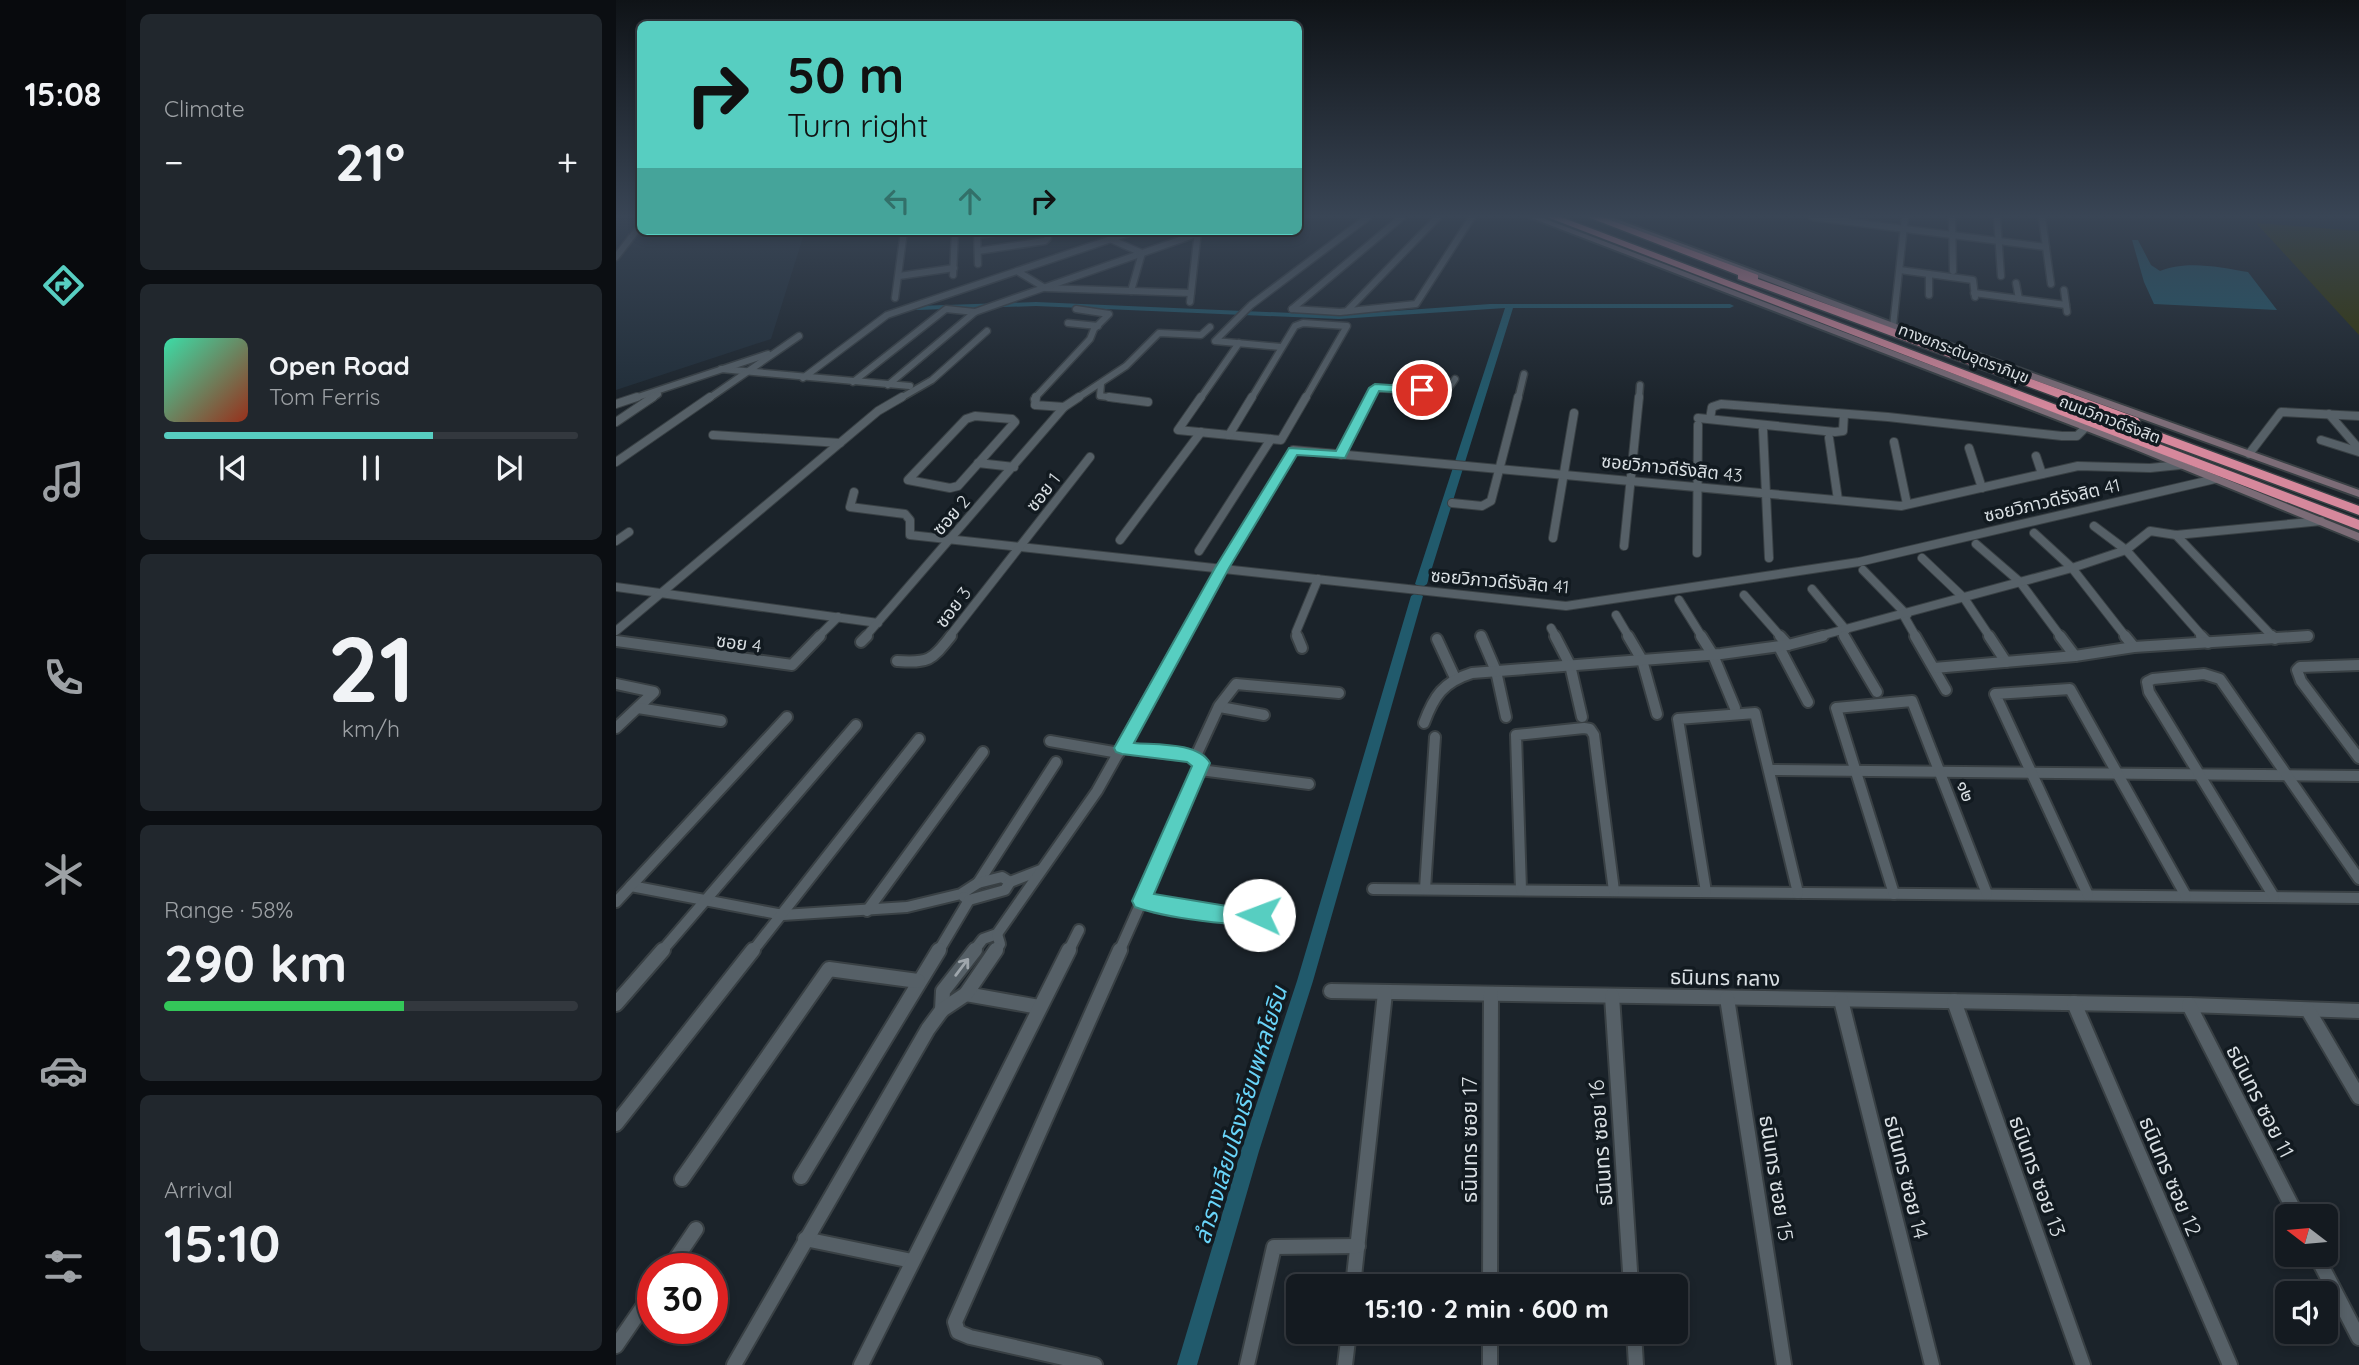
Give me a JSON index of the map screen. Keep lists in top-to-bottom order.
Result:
{
  "streets": {
    "highway": ["ทางยกระดับอุตราภิมุข", "ถนนวิภาวดีรังสิต"],
    "street": [
      "ซอยวิภาวดีรังสิต 43",
      "ซอย 1",
      "ซอยวิภาวดีรังสิต 41",
      "ซอย 2",
      "ซอย 3",
      "ซอย 4",
      "๑๒",
      "ธนินทร กลาง",
      "ธนินทร ซอย 11",
      "ธนินทร ซอย 17",
      "ธนินทร ซอย 16",
      "ธนินทร ซอย 13",
      "ธนินทร ซอย 12",
      "ธนินทร ซอย 14",
      "ธนินทร ซอย 15"
    ]
  },
  "crossings": [
    ["ทางยกระดับอุตราภิมุข", "ถนนวิภาวดีรังสิต"],
    ["ถนนวิภาวดีรังสิต", "ซอยวิภาวดีรังสิต 43"],
    ["ถนนวิภาวดีรังสิต", "ซอยวิภาวดีรังสิต 41"],
    ["ซอยวิภาวดีรังสิต 43", "ซอยวิภาวดีรังสิต 41"],
    ["ซอย 1", "ซอยวิภาวดีรังสิต 41"],
    ["ซอย 1", "ซอย 3"],
    ["ซอยวิภาวดีรังสิต 41", "ซอย 2"],
    ["ซอยวิภาวดีรังสิต 41", "ซอย 3"],
    ["ธนินทร กลาง", "ธนินทร ซอย 11"],
    ["ธนินทร กลาง", "ธนินทร ซอย 17"],
    ["ธนินทร กลาง", "ธนินทร ซอย 16"],
    ["ธนินทร กลาง", "ธนินทร ซอย 13"],
    ["ธนินทร กลาง", "ธนินทร ซอย 12"],
    ["ธนินทร กลาง", "ธนินทร ซอย 14"],
    ["ธนินทร กลาง", "ธนินทร ซอย 15"]
  ],
  "water": ["ลำรางเลียบโรงเรียนพหลโยธิน"],
  "north": "left",
  "page": {
    "tabs": "15:08",
    "tile": [
      "Climate",
      ["21", "km/h"],
      ["Range · 58%", "290 km"],
      ["Arrival", "15:10"]
    ],
    "turn": ["50 m", "Turn right"],
    "heat": ["−", "21°", "+"],
    "song": ["Open Road", "Tom Ferris"],
    "limit": "30",
    "trip": "15:10 · 2 min · 600 m"
  }
}
